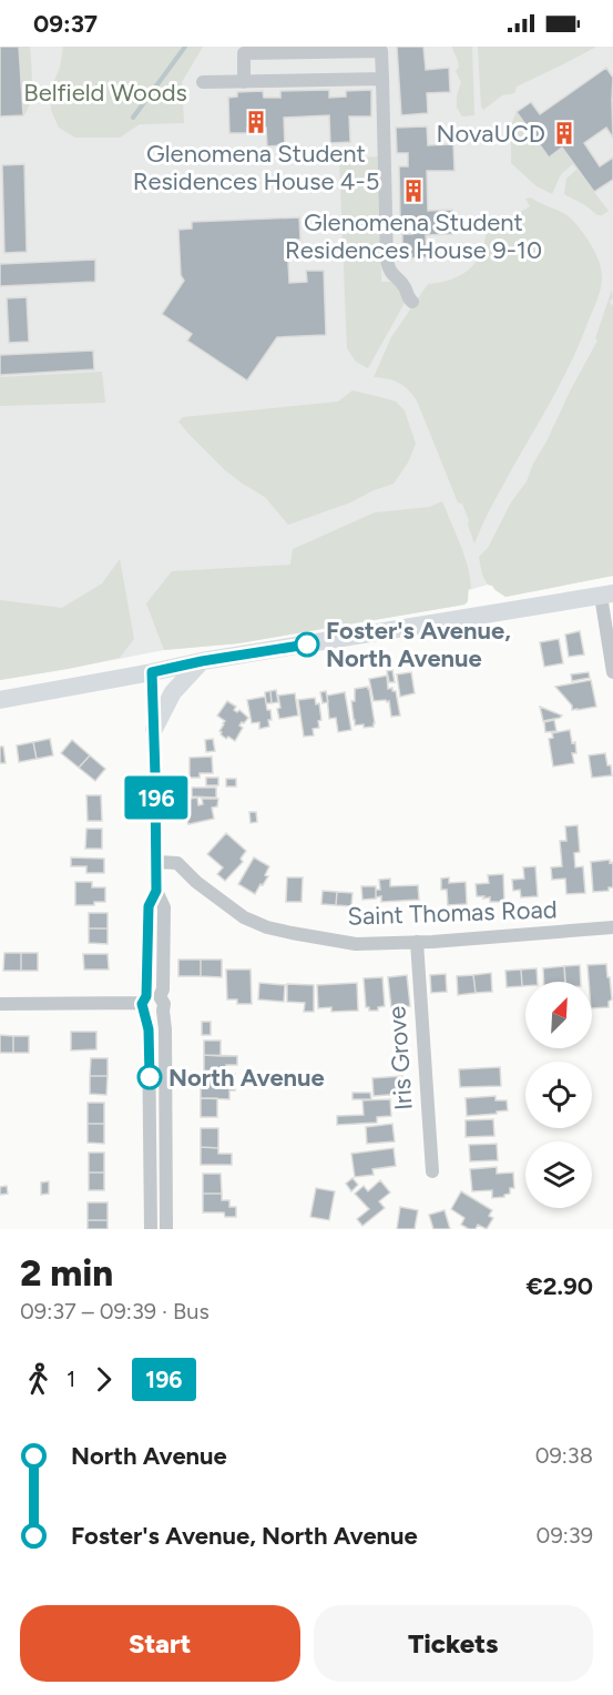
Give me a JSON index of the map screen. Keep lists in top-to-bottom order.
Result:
{
  "streets": {
    "street": ["Saint Thomas Road", "Iris Grove"]
  },
  "crossings": [
    ["Saint Thomas Road", "Iris Grove"]
  ],
  "parks": ["Belfield Woods"],
  "places": {
    "building": ["Glenomena Student Residences House 4-5", "NovaUCD", "Glenomena Student Residences House 9-10"],
    "other": ["Foster's Avenue, North Avenue", "North Avenue"]
  },
  "lines": ["bus line 196"],
  "north": "top right",
  "page": {
    "status": "09:37",
    "on_map": "196",
    "heading": ["2 min", "09:37 – 09:39 · Bus", "€2.90"],
    "legs": ["1", "196"],
    "list": [
      {
        "name": "North Avenue",
        "value": "09:38"
      },
      {
        "name": "Foster's Avenue, North Avenue",
        "value": "09:39"
      }
    ],
    "buttons": ["Start", "Tickets"]
  }
}
